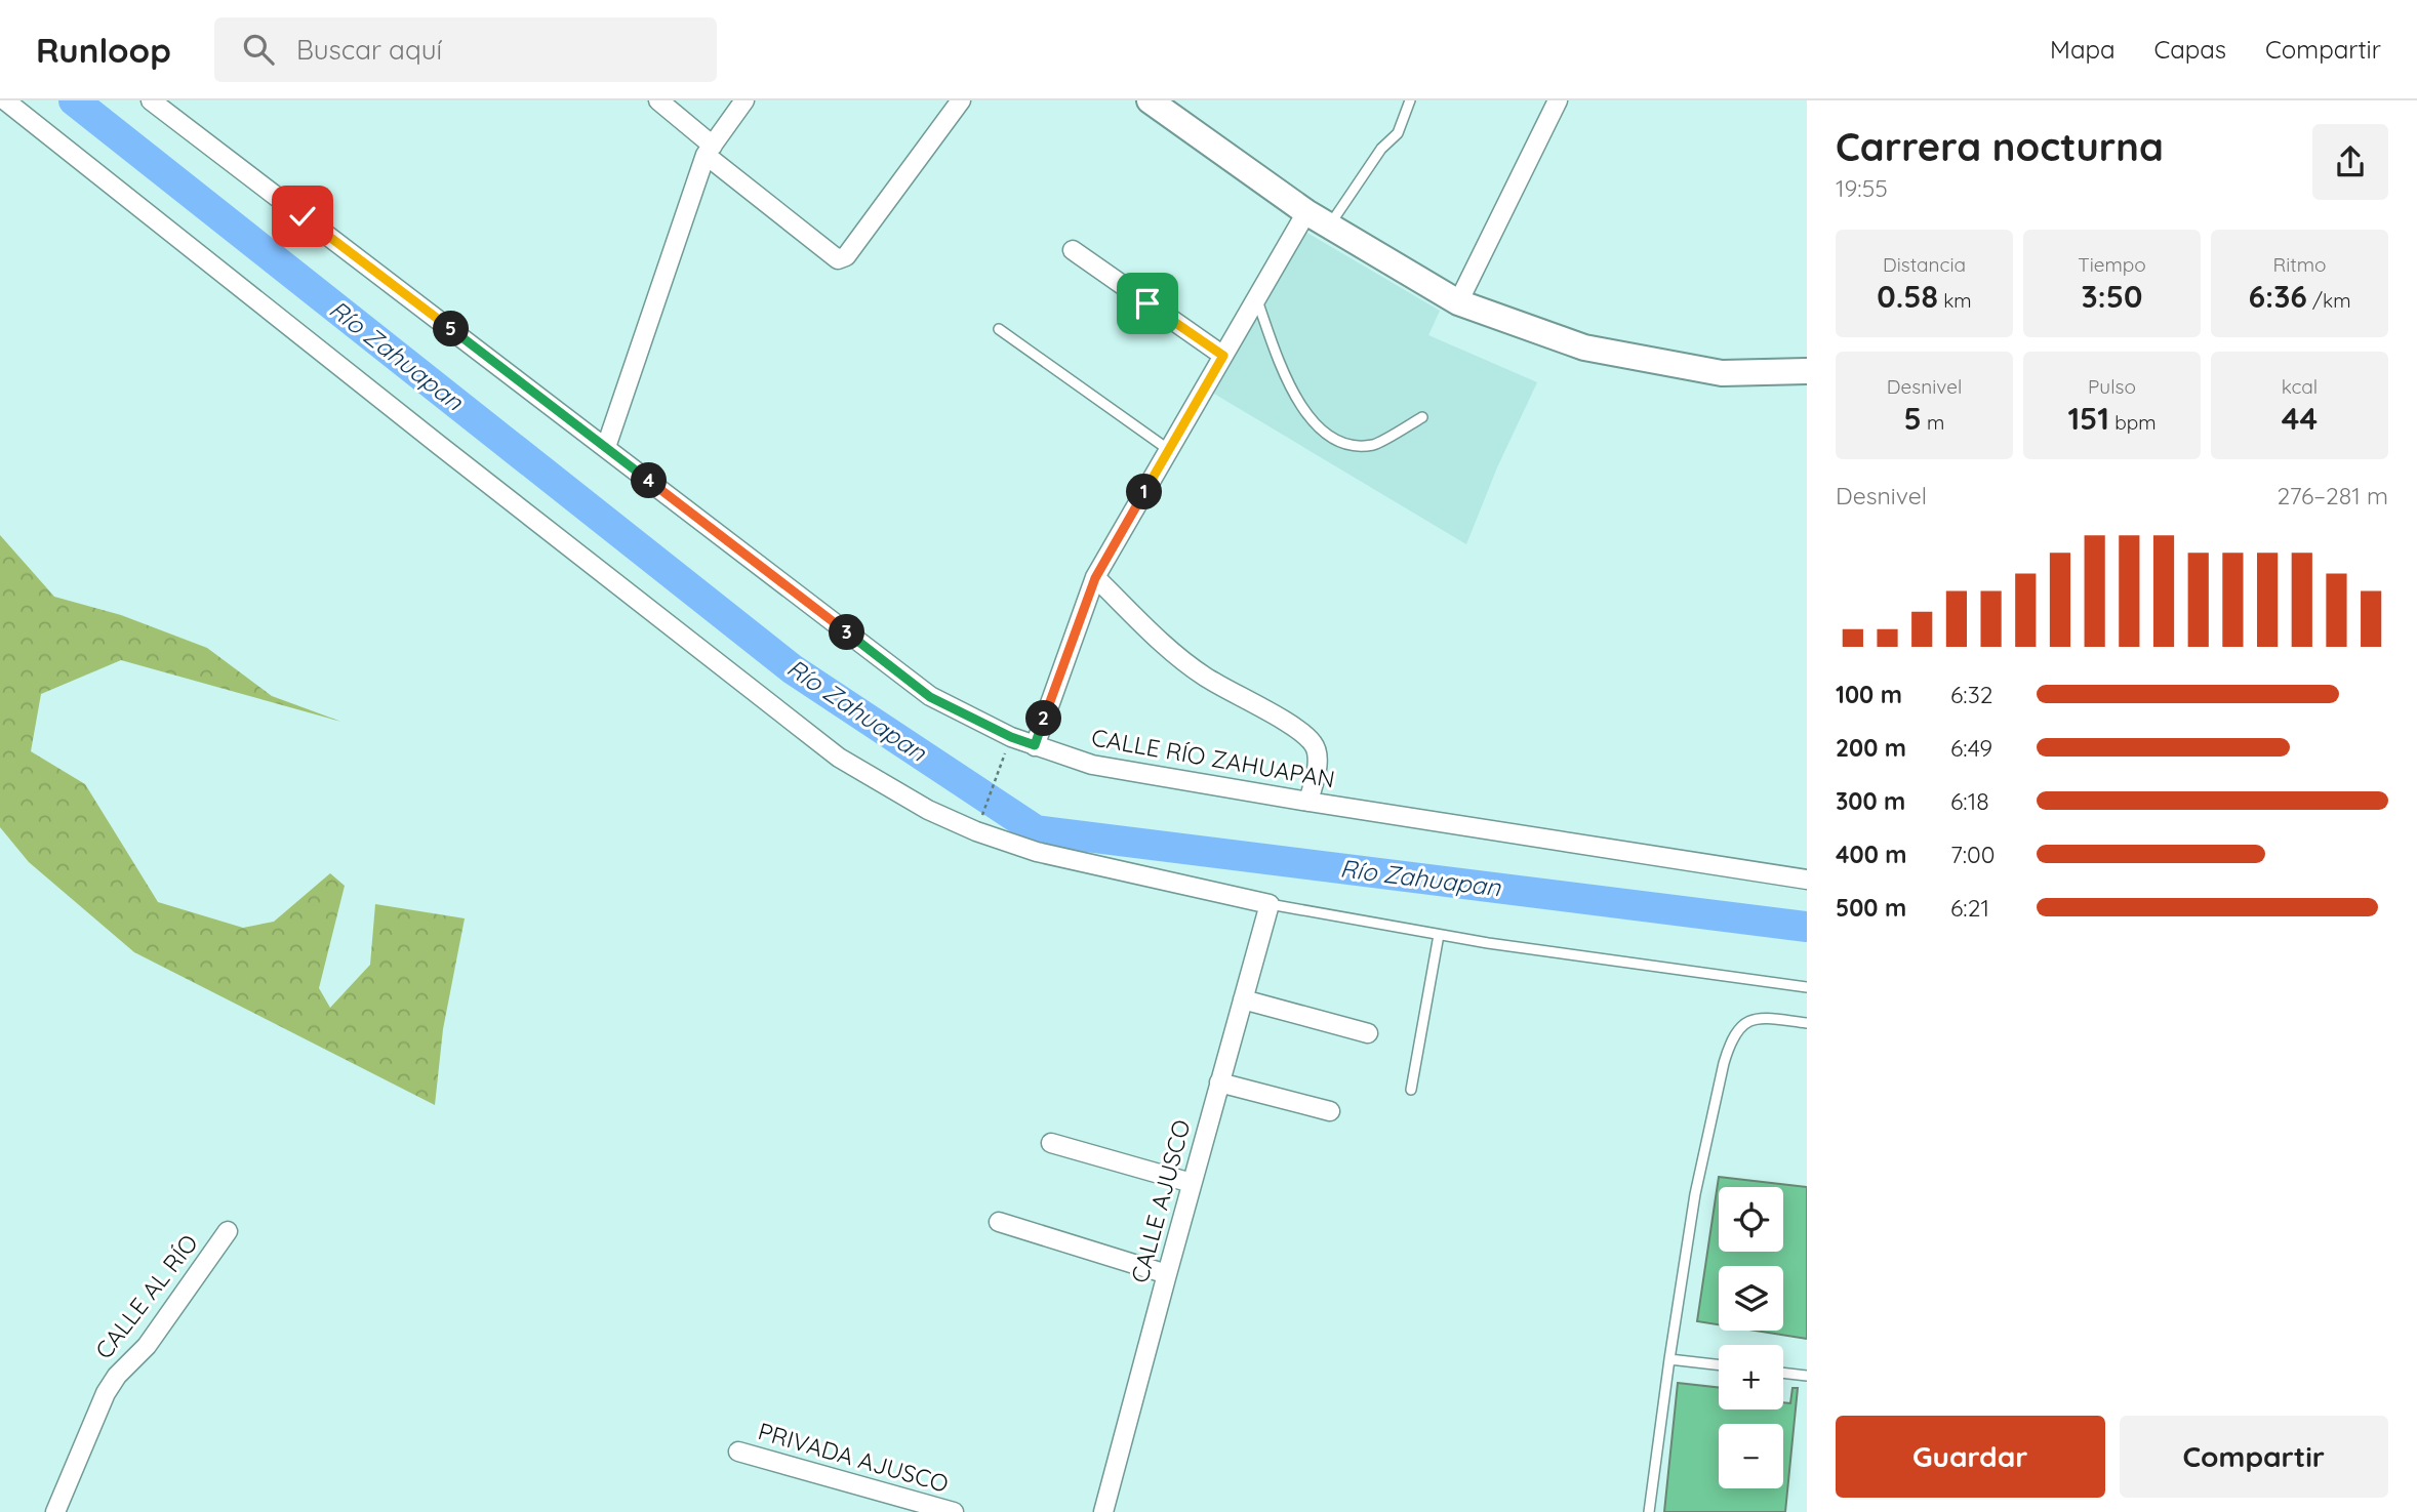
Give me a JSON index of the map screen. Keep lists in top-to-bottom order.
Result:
{
  "streets": {
    "street": [
      "CALLE RÍO ZAHUAPAN",
      "CALLE AJUSCO",
      "CALLE AL RÍO",
      "PRIVADA AJUSCO"
    ]
  },
  "water": ["Río Zahuapan"],
  "page": {
    "header": "Runloop",
    "search": "Buscar aquí",
    "nav": ["Mapa", "Capas", "Compartir"],
    "heading": ["Carrera nocturna", "19:55"],
    "stats": [
      ["Distancia", "0.58 km"],
      ["Tiempo", "3:50"],
      ["Ritmo", "6:36 /km"],
      ["Desnivel", "5 m"],
      ["Pulso", "151 bpm"],
      ["kcal", "44"]
    ],
    "pins": [
      "5",
      "4",
      "1",
      "3",
      "2"
    ],
    "chart": ["Desnivel", "276–281 m"],
    "list": [
      {
        "name": "100 m",
        "note": "6:32"
      },
      {
        "name": "200 m",
        "note": "6:49"
      },
      {
        "name": "300 m",
        "note": "6:18"
      },
      {
        "name": "400 m",
        "note": "7:00"
      },
      {
        "name": "500 m",
        "note": "6:21"
      }
    ],
    "map_buttons": ["+", "−"],
    "buttons": ["Guardar", "Compartir"]
  }
}
